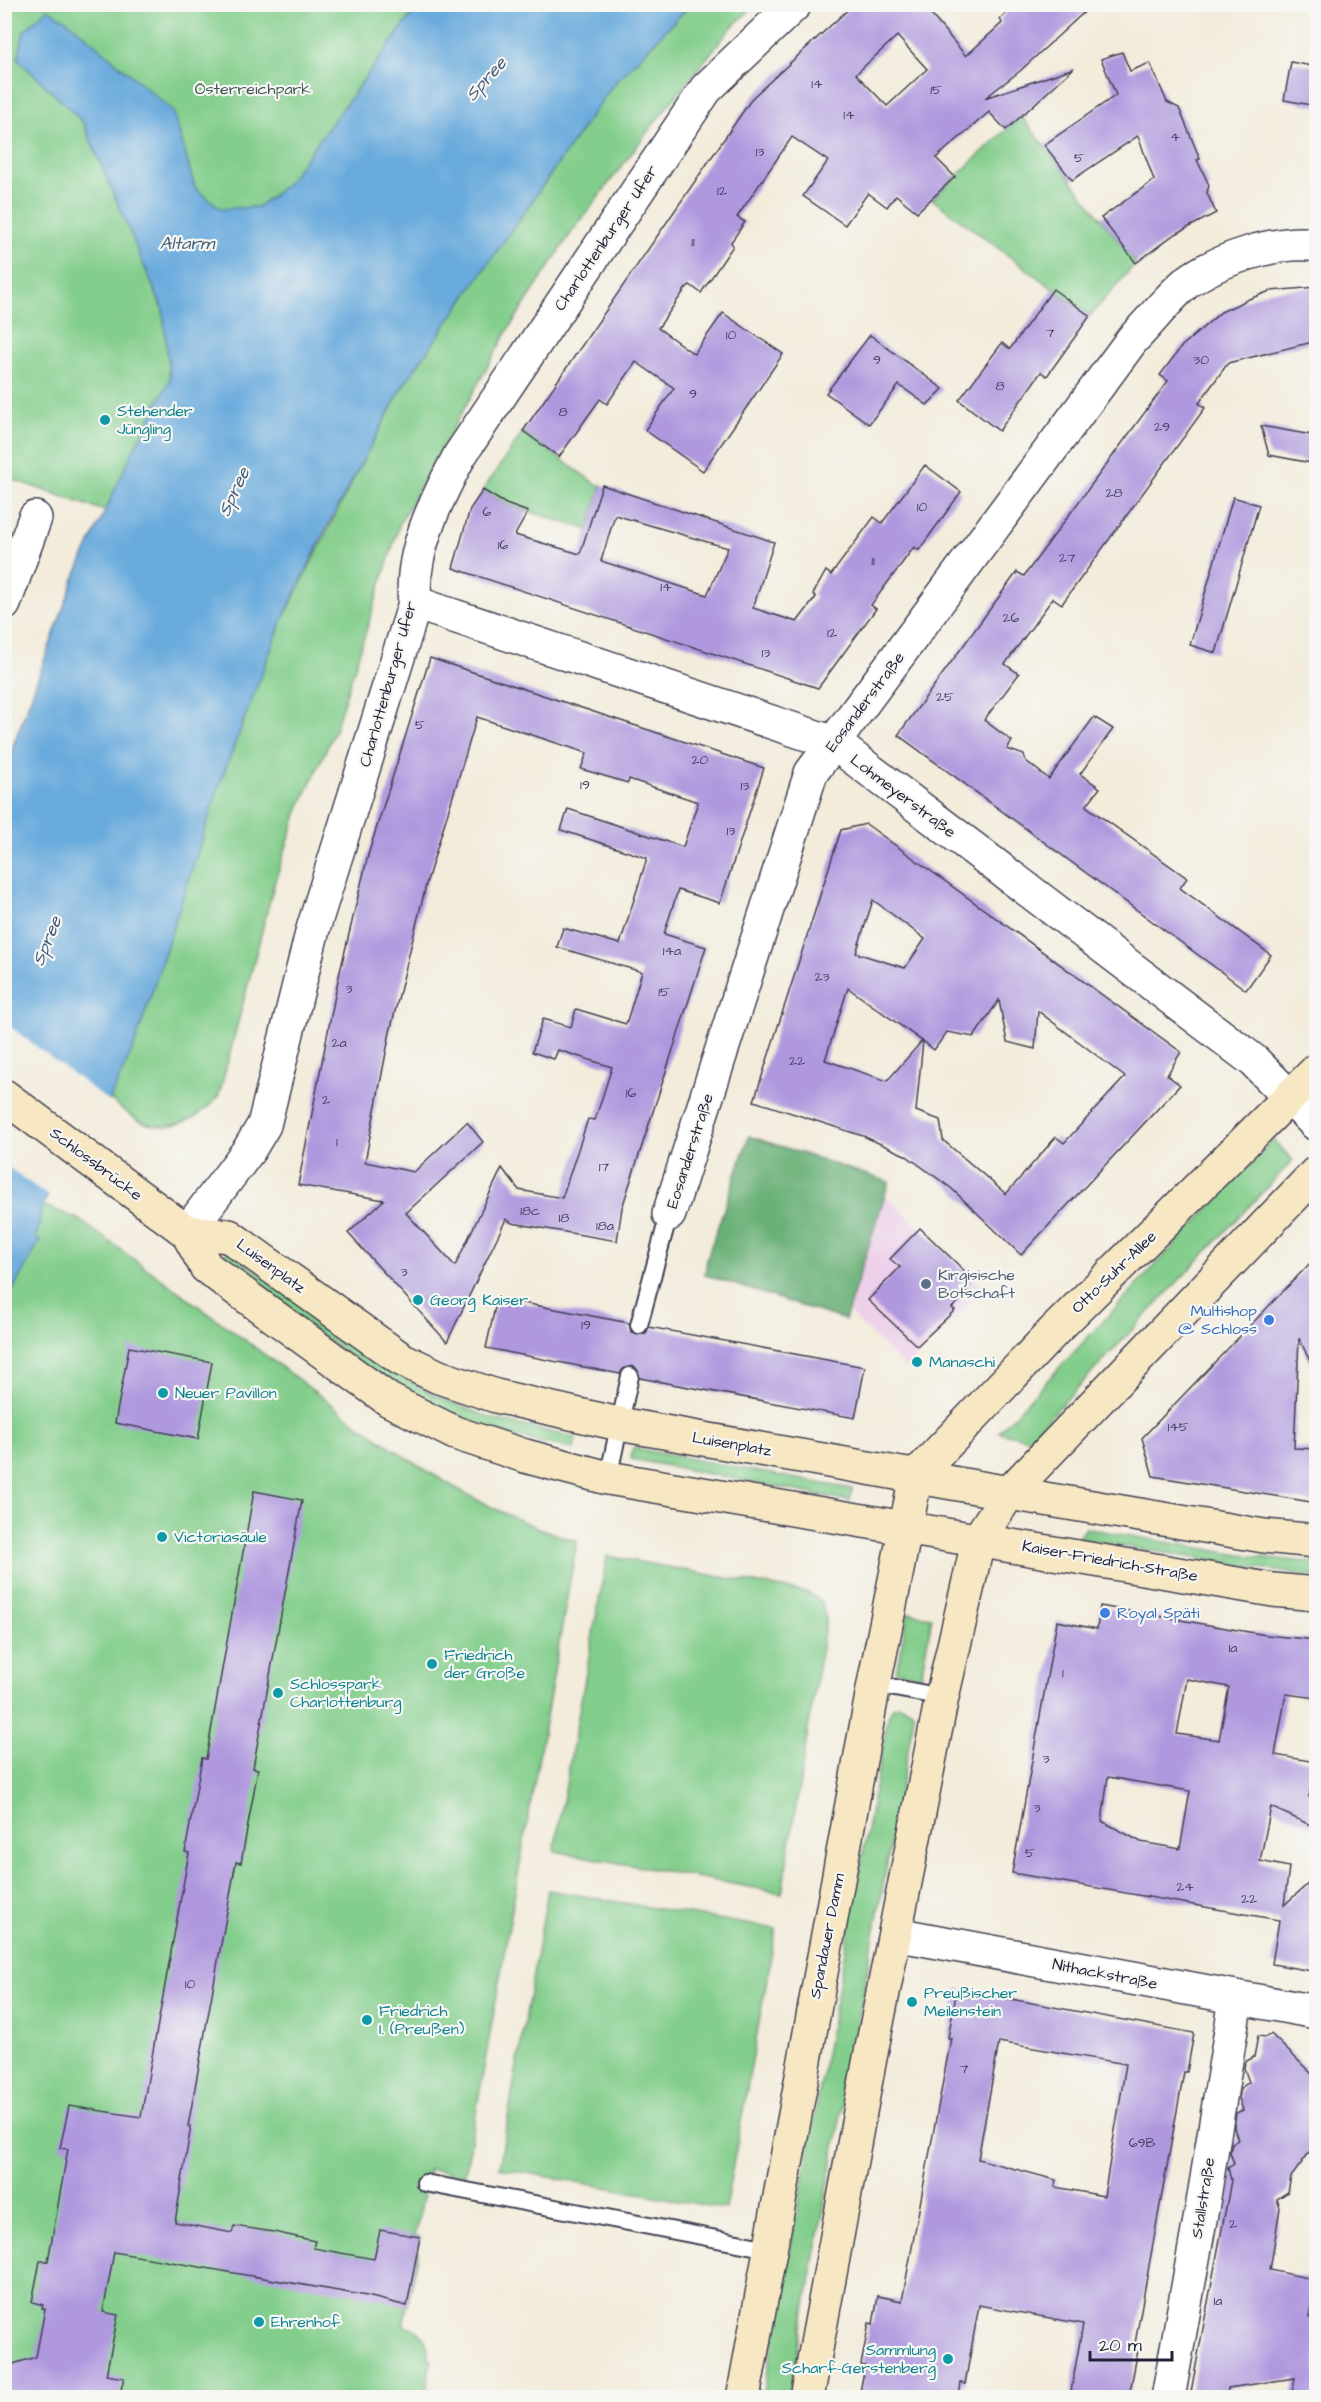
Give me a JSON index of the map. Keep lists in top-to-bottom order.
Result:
{
  "streets": {
    "main road": [
      "Schlossbrücke",
      "Luisenplatz",
      "Otto-Suhr-Allee",
      "Kaiser-Friedrich-Straße",
      "Spandauer Damm"
    ],
    "street": [
      "Charlottenburger Ufer",
      "Eosanderstraße",
      "Lohmeyerstraße",
      "Nithackstraße",
      "Stallstraße"
    ]
  },
  "crossings": [
    ["Charlottenburger Ufer", "Lohmeyerstraße"],
    ["Charlottenburger Ufer", "Schlossbrücke"],
    ["Charlottenburger Ufer", "Luisenplatz"],
    ["Eosanderstraße", "Lohmeyerstraße"],
    ["Lohmeyerstraße", "Otto-Suhr-Allee"],
    ["Schlossbrücke", "Luisenplatz"],
    ["Luisenplatz", "Otto-Suhr-Allee"],
    ["Luisenplatz", "Spandauer Damm"],
    ["Otto-Suhr-Allee", "Spandauer Damm"],
    ["Kaiser-Friedrich-Straße", "Spandauer Damm"],
    ["Nithackstraße", "Stallstraße"]
  ],
  "water": ["Spree", "Altarm"],
  "parks": ["Österreichpark"],
  "places": [
    "Stehender Jüngling",
    "Kirgisische Botschaft",
    "Georg Kaiser",
    "Multishop @ Schloss",
    "Manaschi",
    "Neuer Pavillon",
    "Victoriasäule",
    "Royal Späti",
    "Friedrich der Große",
    "Schlosspark Charlottenburg",
    "Preußischer Meilenstein",
    "Friedrich I. (Preußen)",
    "Ehrenhof",
    "Sammlung Scharf-Gerstenberg"
  ],
  "house_numbers": [
    "14",
    "15",
    "14",
    "4",
    "13",
    "5",
    "12",
    "11",
    "7",
    "10",
    "9",
    "30",
    "8",
    "9",
    "8",
    "29",
    "28",
    "10",
    "6",
    "16",
    "27",
    "11",
    "14",
    "26",
    "12",
    "13",
    "25",
    "5",
    "20",
    "19",
    "13",
    "13",
    "14a",
    "23",
    "3",
    "15",
    "2a",
    "22",
    "16",
    "2",
    "1",
    "17",
    "18c",
    "18",
    "18a",
    "3",
    "19",
    "145",
    "1a",
    "1",
    "3",
    "3",
    "5",
    "24",
    "22",
    "10",
    "7",
    "69B",
    "2",
    "1a"
  ],
  "scale_bar": "20 m"
}
